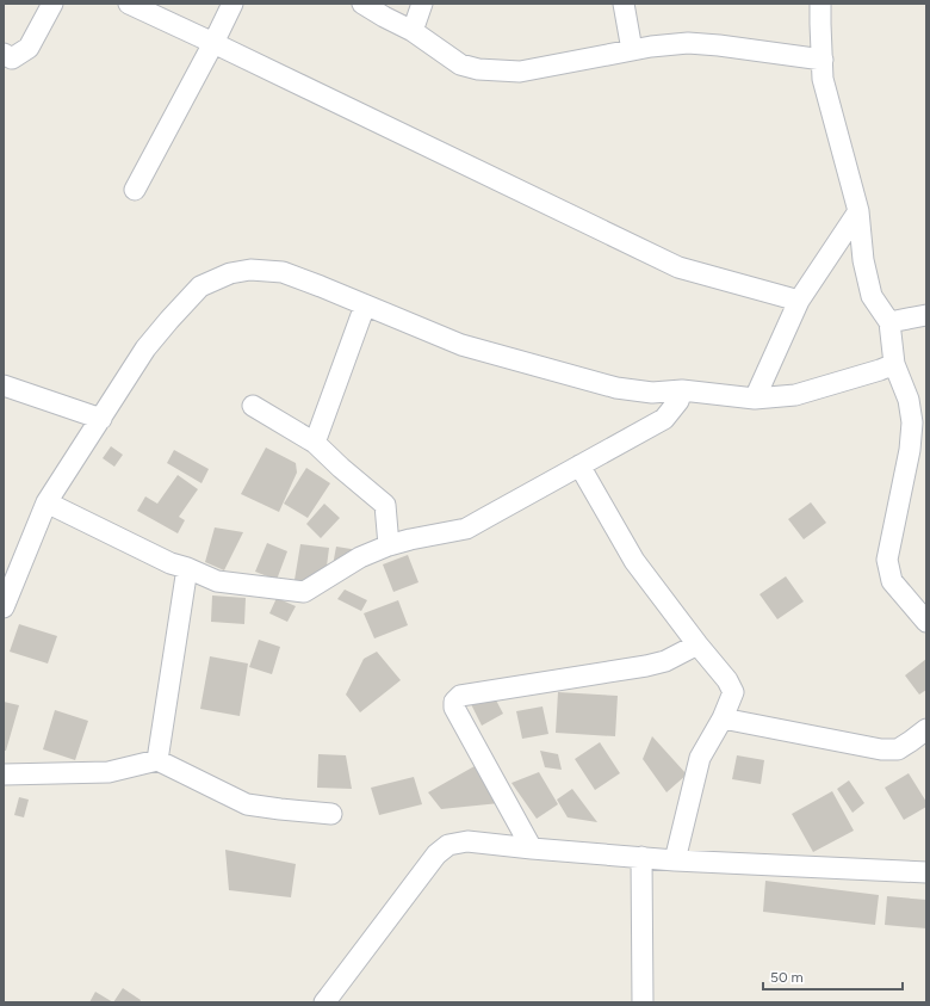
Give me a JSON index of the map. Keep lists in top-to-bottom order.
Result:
{
  "scale_bar": "50 m"
}
